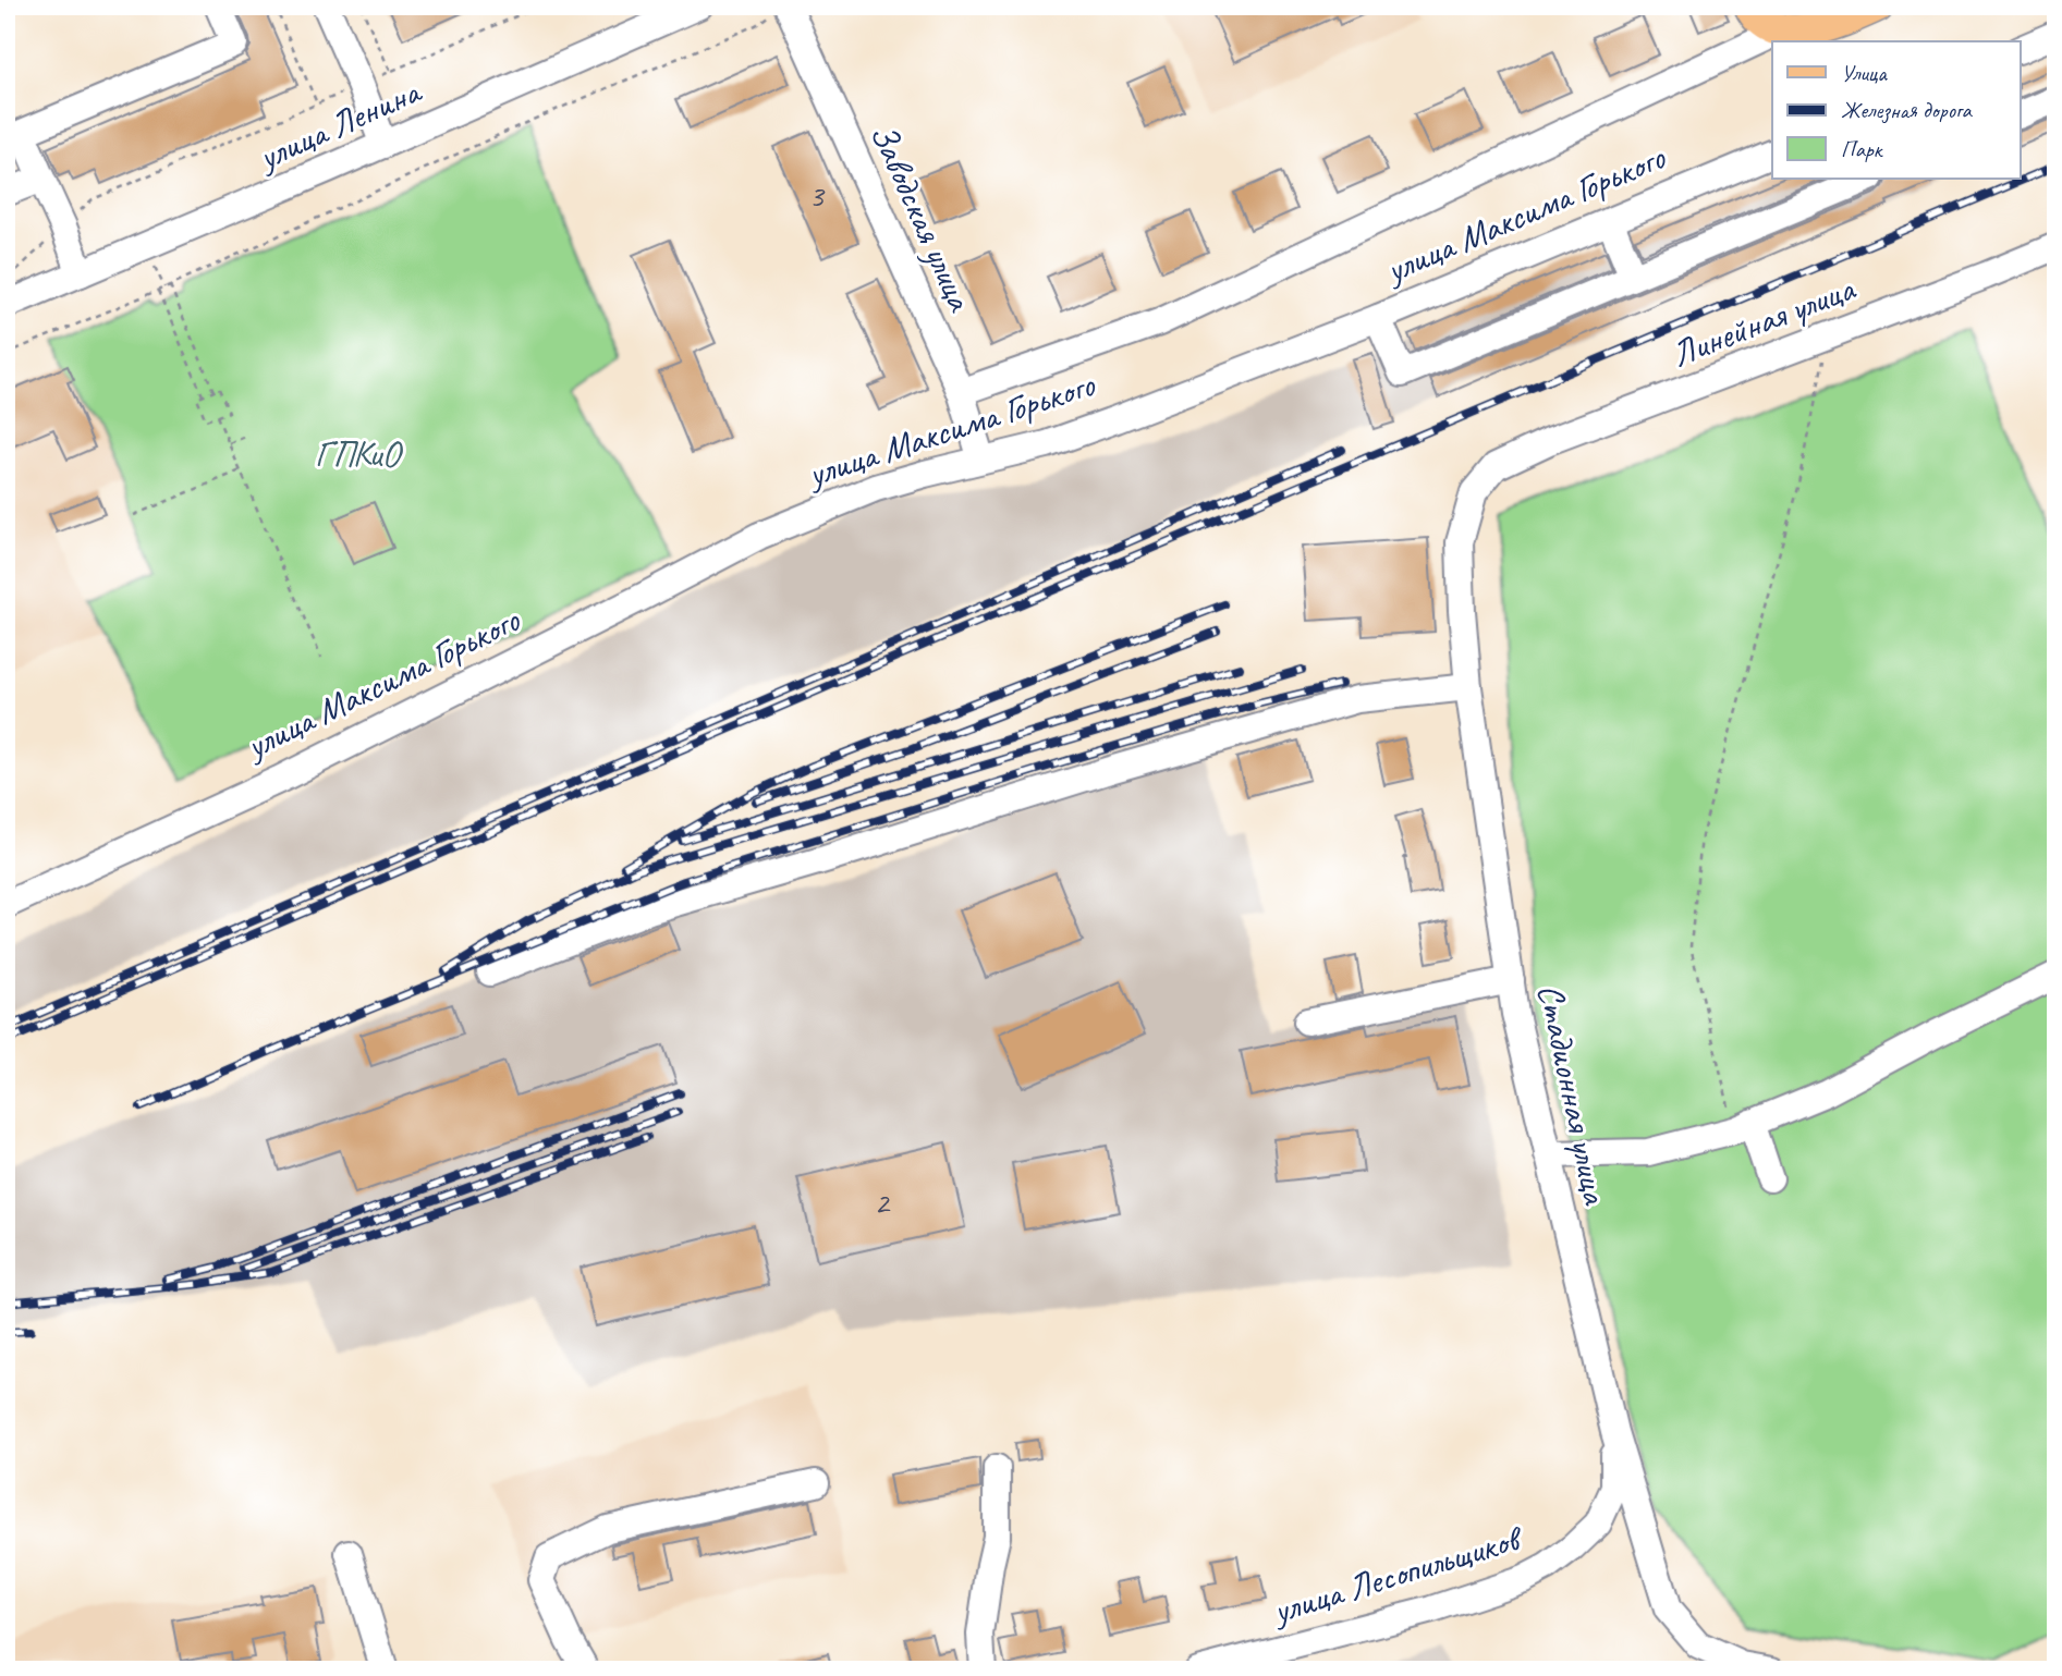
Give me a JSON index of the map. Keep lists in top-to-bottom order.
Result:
{
  "streets": {
    "street": [
      "улица Ленина",
      "улица Максима Горького",
      "Заводская улица",
      "Линейная улица",
      "Стадионная улица",
      "улица Лесопильщиков"
    ]
  },
  "crossings": [
    ["улица Максима Горького", "Заводская улица"],
    ["Линейная улица", "Стадионная улица"],
    ["Стадионная улица", "улица Лесопильщиков"]
  ],
  "parks": ["ГПКиО"],
  "house_numbers": ["3", "2"],
  "legend": ["Улица", "Железная дорога", "Парк"]
}
